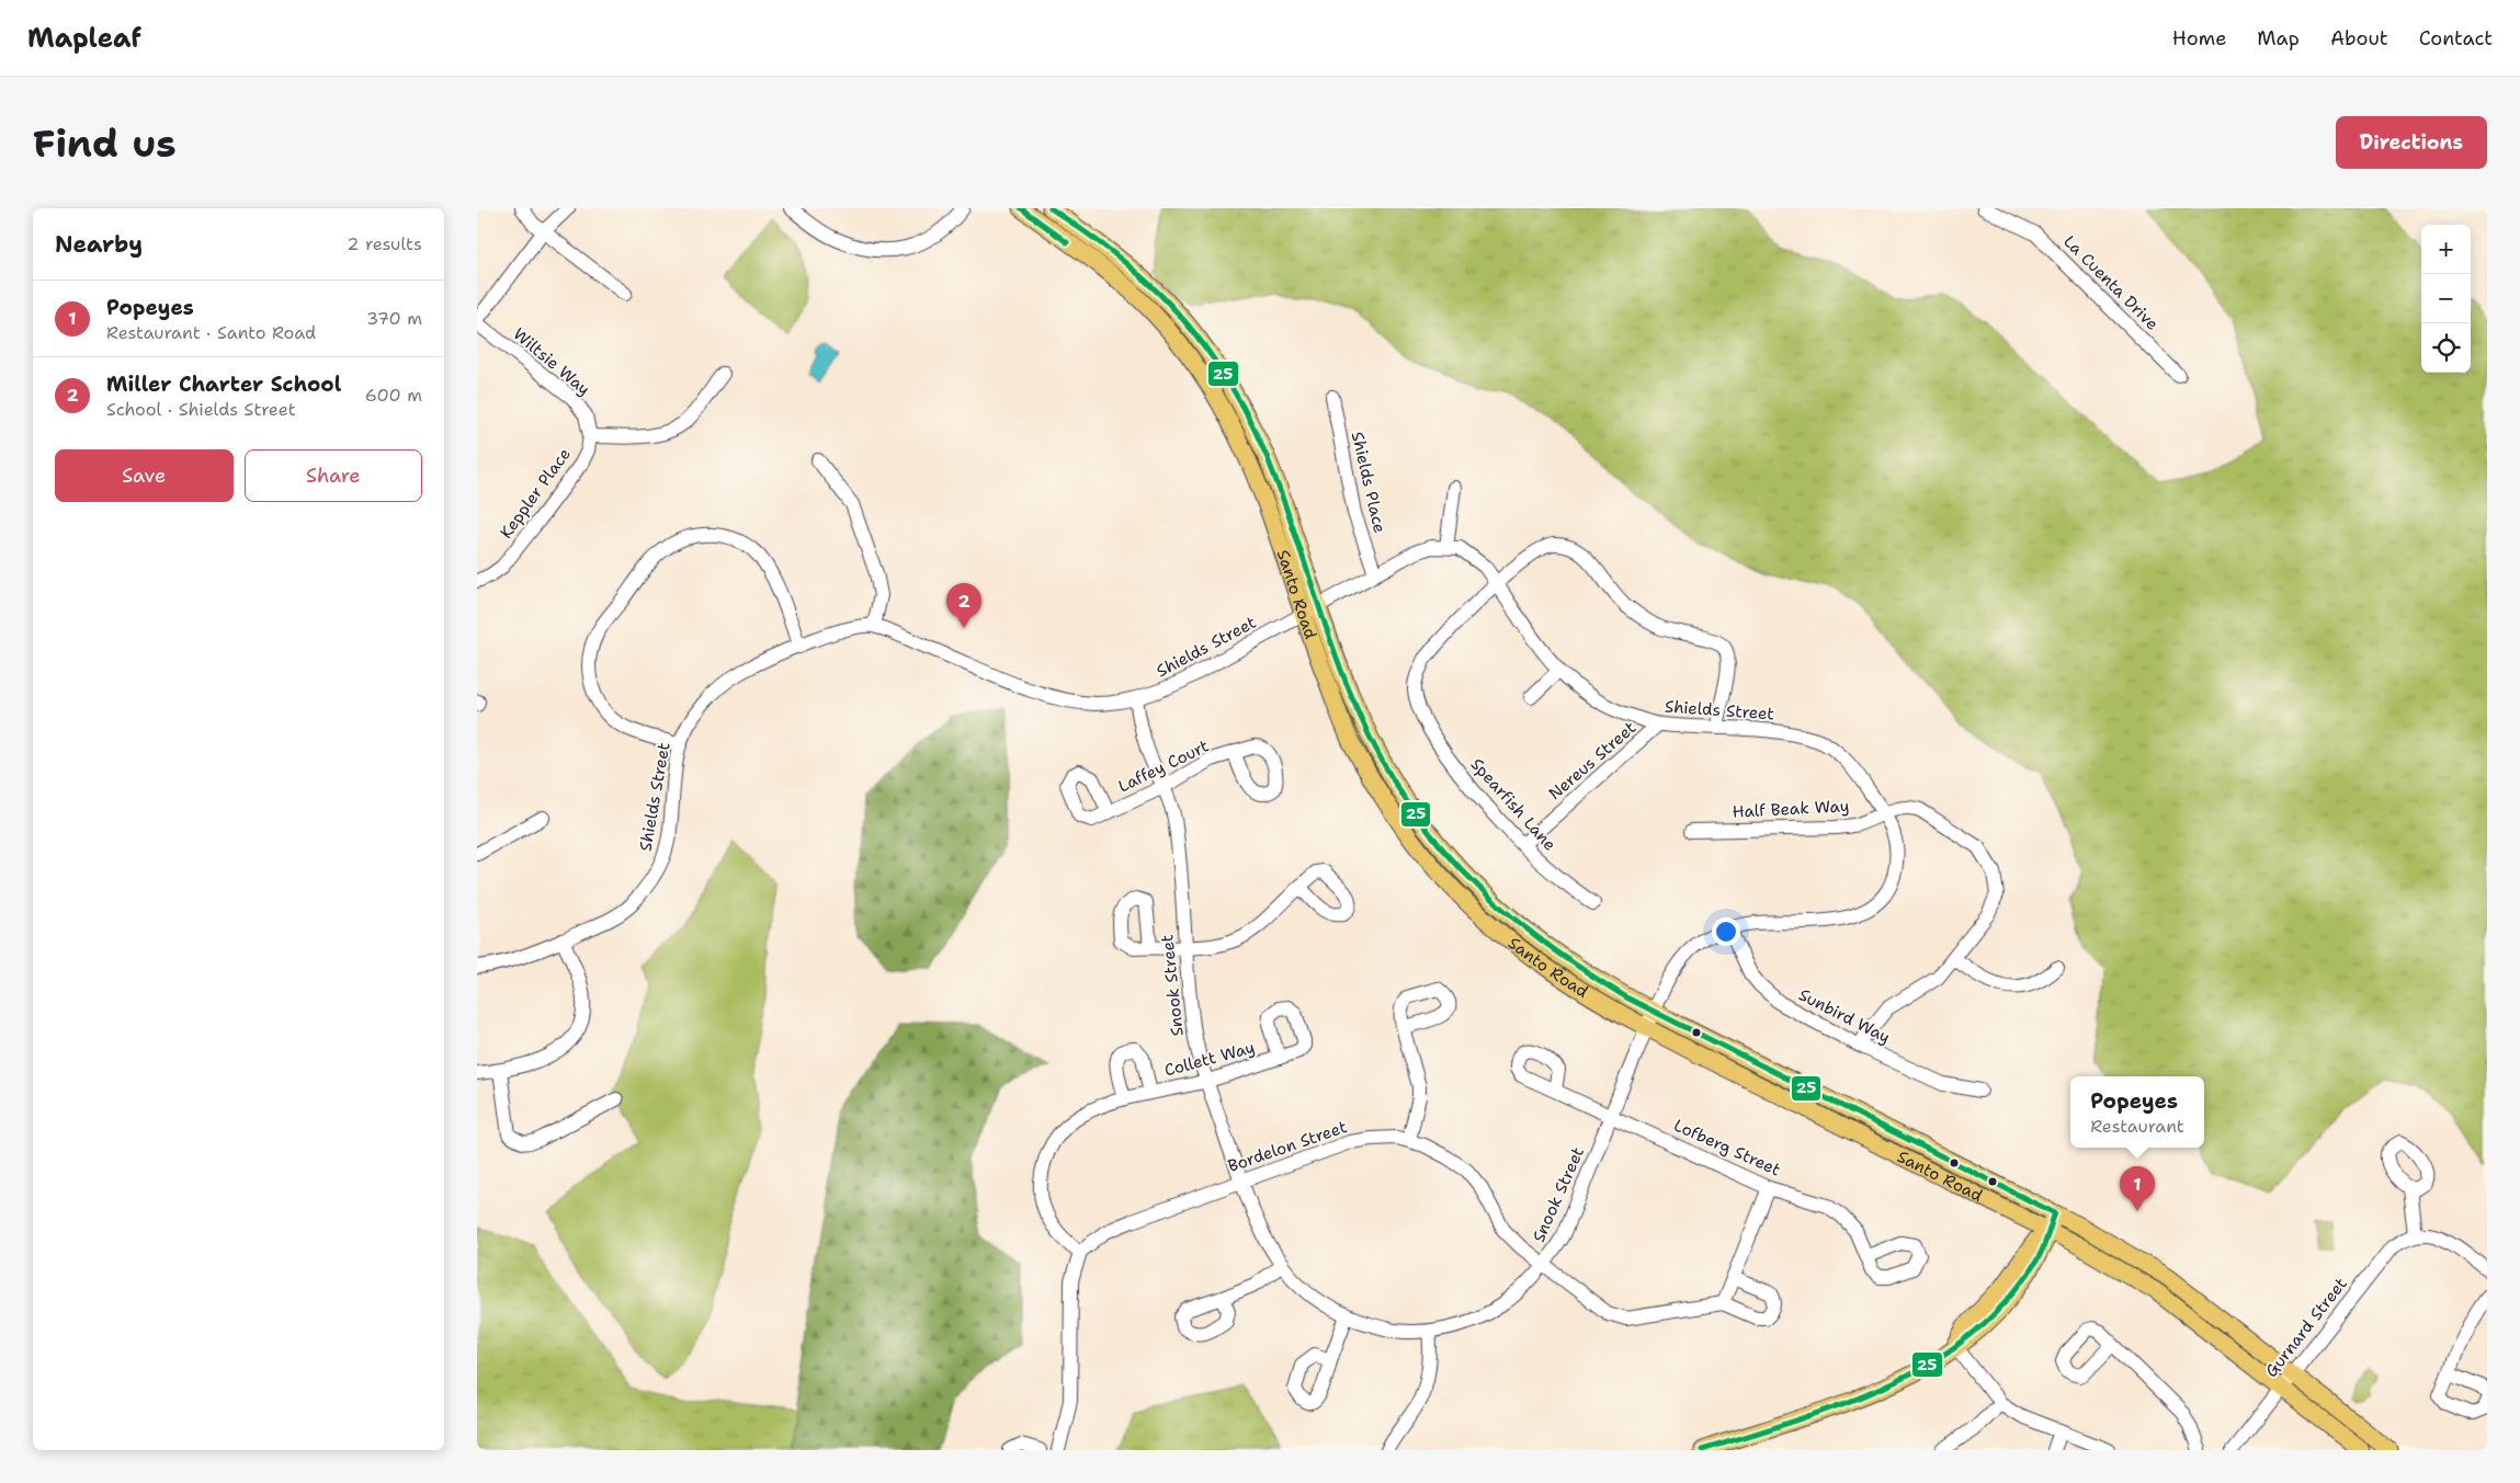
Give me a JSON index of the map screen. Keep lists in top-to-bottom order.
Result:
{
  "streets": {
    "main road": ["Santo Road"],
    "street": [
      "La Cuenta Drive",
      "Wiltsie Way",
      "Shields Place",
      "Keppler Place",
      "Shields Street",
      "Nereus Street",
      "Laffey Court",
      "Spearfish Lane",
      "Half Beak Way",
      "Snook Street",
      "Sunbird Way",
      "Collett Way",
      "Bordelon Street",
      "Lofberg Street",
      "Gurnard Street"
    ]
  },
  "crossings": [
    ["Wiltsie Way", "Keppler Place"],
    ["Shields Place", "Shields Street"],
    ["Santo Road", "Shields Street"],
    ["Santo Road", "Snook Street"],
    ["Santo Road", "Gurnard Street"],
    ["Shields Street", "Nereus Street"],
    ["Shields Street", "Spearfish Lane"],
    ["Shields Street", "Half Beak Way"],
    ["Shields Street", "Snook Street"],
    ["Nereus Street", "Spearfish Lane"],
    ["Laffey Court", "Snook Street"],
    ["Half Beak Way", "Snook Street"],
    ["Half Beak Way", "Sunbird Way"],
    ["Snook Street", "Sunbird Way"],
    ["Snook Street", "Collett Way"],
    ["Snook Street", "Bordelon Street"],
    ["Snook Street", "Lofberg Street"],
    ["Collett Way", "Bordelon Street"]
  ],
  "lines": ["transit line 25"],
  "page": {
    "header": "Mapleaf",
    "nav": [
      "Home",
      "Map",
      "About",
      "Contact"
    ],
    "buttons": [
      "Directions",
      ["Save", "Share"]
    ],
    "title": "Find us",
    "heading": ["Nearby", "2 results"],
    "map_buttons": ["+", "−"],
    "list": [
      {
        "mark": "1",
        "name": "Popeyes",
        "note": "Restaurant · Santo Road",
        "value": "370 m"
      },
      {
        "mark": "2",
        "name": "Miller Charter School",
        "note": "School · Shields Street",
        "value": "600 m"
      }
    ],
    "pins": ["2", "1"],
    "popup": ["Popeyes", "Restaurant"]
  }
}
